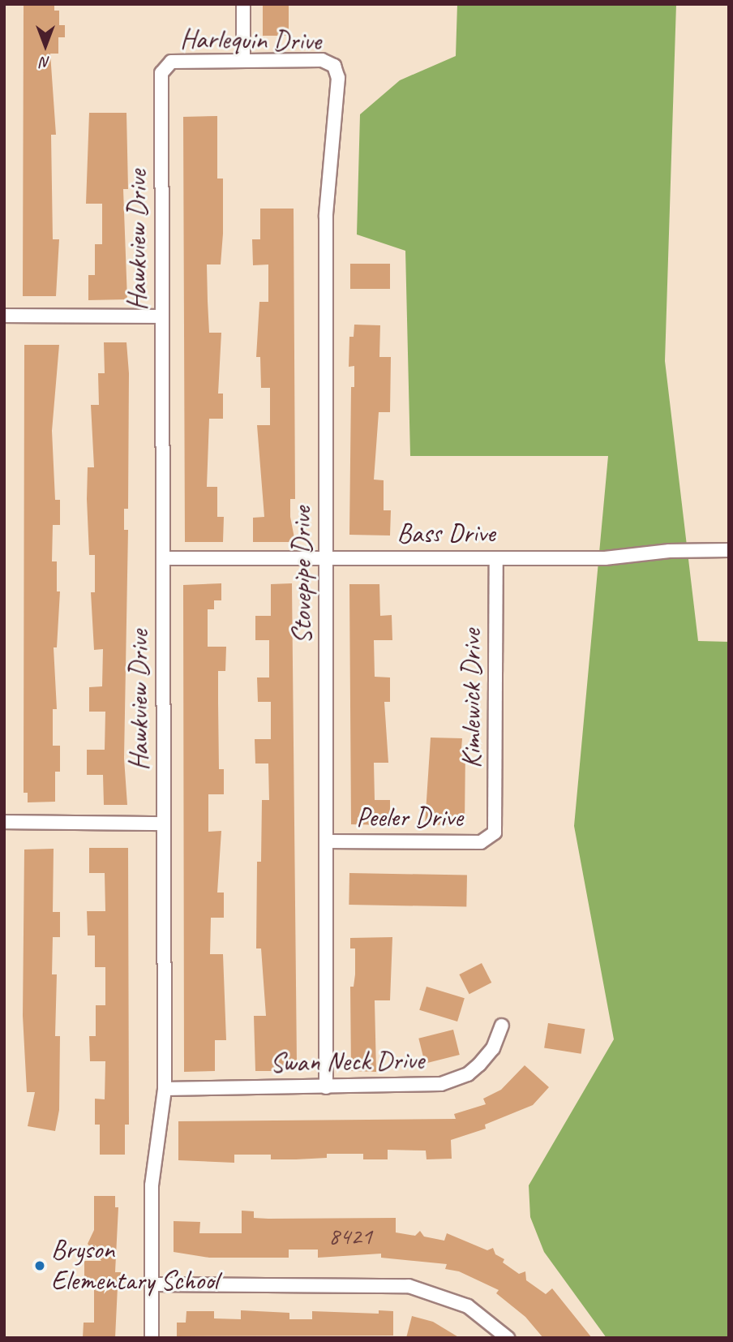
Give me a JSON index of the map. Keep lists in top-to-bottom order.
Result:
{
  "streets": {
    "street": [
      "Harlequin Drive",
      "Hawkview Drive",
      "Bass Drive",
      "Stovepipe Drive",
      "Kimlewick Drive",
      "Peeler Drive",
      "Swan Neck Drive"
    ]
  },
  "crossings": [
    ["Harlequin Drive", "Hawkview Drive"],
    ["Harlequin Drive", "Stovepipe Drive"],
    ["Hawkview Drive", "Bass Drive"],
    ["Hawkview Drive", "Swan Neck Drive"],
    ["Bass Drive", "Stovepipe Drive"],
    ["Bass Drive", "Kimlewick Drive"],
    ["Stovepipe Drive", "Peeler Drive"],
    ["Stovepipe Drive", "Swan Neck Drive"],
    ["Kimlewick Drive", "Peeler Drive"]
  ],
  "places": ["Bryson Elementary School"],
  "house_numbers": ["8421"],
  "north": "bottom"
}
